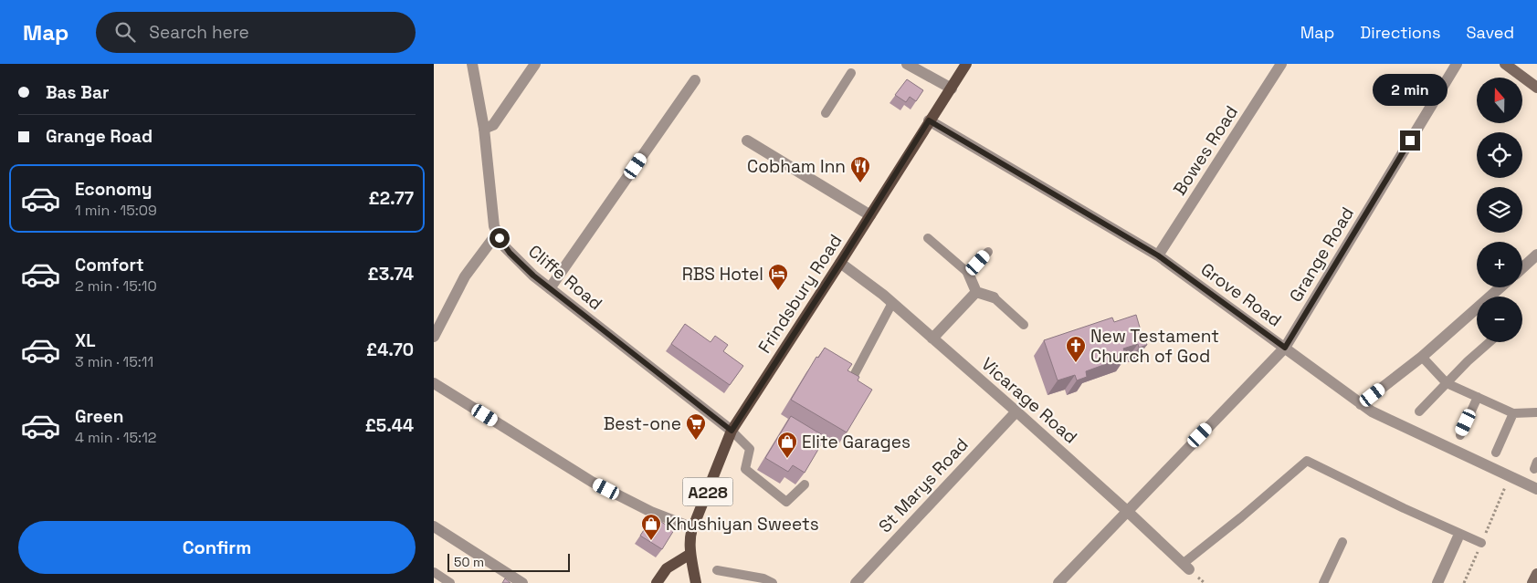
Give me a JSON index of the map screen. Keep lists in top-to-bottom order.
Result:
{
  "streets": {
    "main road": ["Frindsbury Road", "A228"],
    "street": [
      "Bowes Road",
      "Grange Road",
      "Cliffe Road",
      "Grove Road",
      "Vicarage Road",
      "St Marys Road"
    ]
  },
  "crossings": [
    ["Bowes Road", "Grove Road"],
    ["Grange Road", "Grove Road"],
    ["Grange Road", "Vicarage Road"],
    ["Cliffe Road", "Frindsbury Road"],
    ["Frindsbury Road", "Grove Road"],
    ["Frindsbury Road", "Vicarage Road"],
    ["Vicarage Road", "St Marys Road"]
  ],
  "places": {
    "restaurant": ["Cobham Inn"],
    "hotel": ["RBS Hotel"],
    "church": ["New Testament Church of God"],
    "supermarket": ["Best-one"],
    "shop": ["Elite Garages", "Khushiyan Sweets"]
  },
  "scale_bar": "50 m",
  "north": "top",
  "page": {
    "header": "Map",
    "search": "Search here",
    "nav": ["Map", "Directions", "Saved"],
    "banner": ["Bas Bar", "Grange Road"],
    "bubble": "2 min",
    "map_buttons": ["+", "−"],
    "list": [
      {
        "name": "Economy",
        "note": "1 min · 15:09",
        "value": "£2.77"
      },
      {
        "name": "Comfort",
        "note": "2 min · 15:10",
        "value": "£3.74"
      },
      {
        "name": "XL",
        "note": "3 min · 15:11",
        "value": "£4.70"
      },
      {
        "name": "Green",
        "note": "4 min · 15:12",
        "value": "£5.44"
      }
    ],
    "buttons": "Confirm",
    "scale": "50 m"
  }
}
